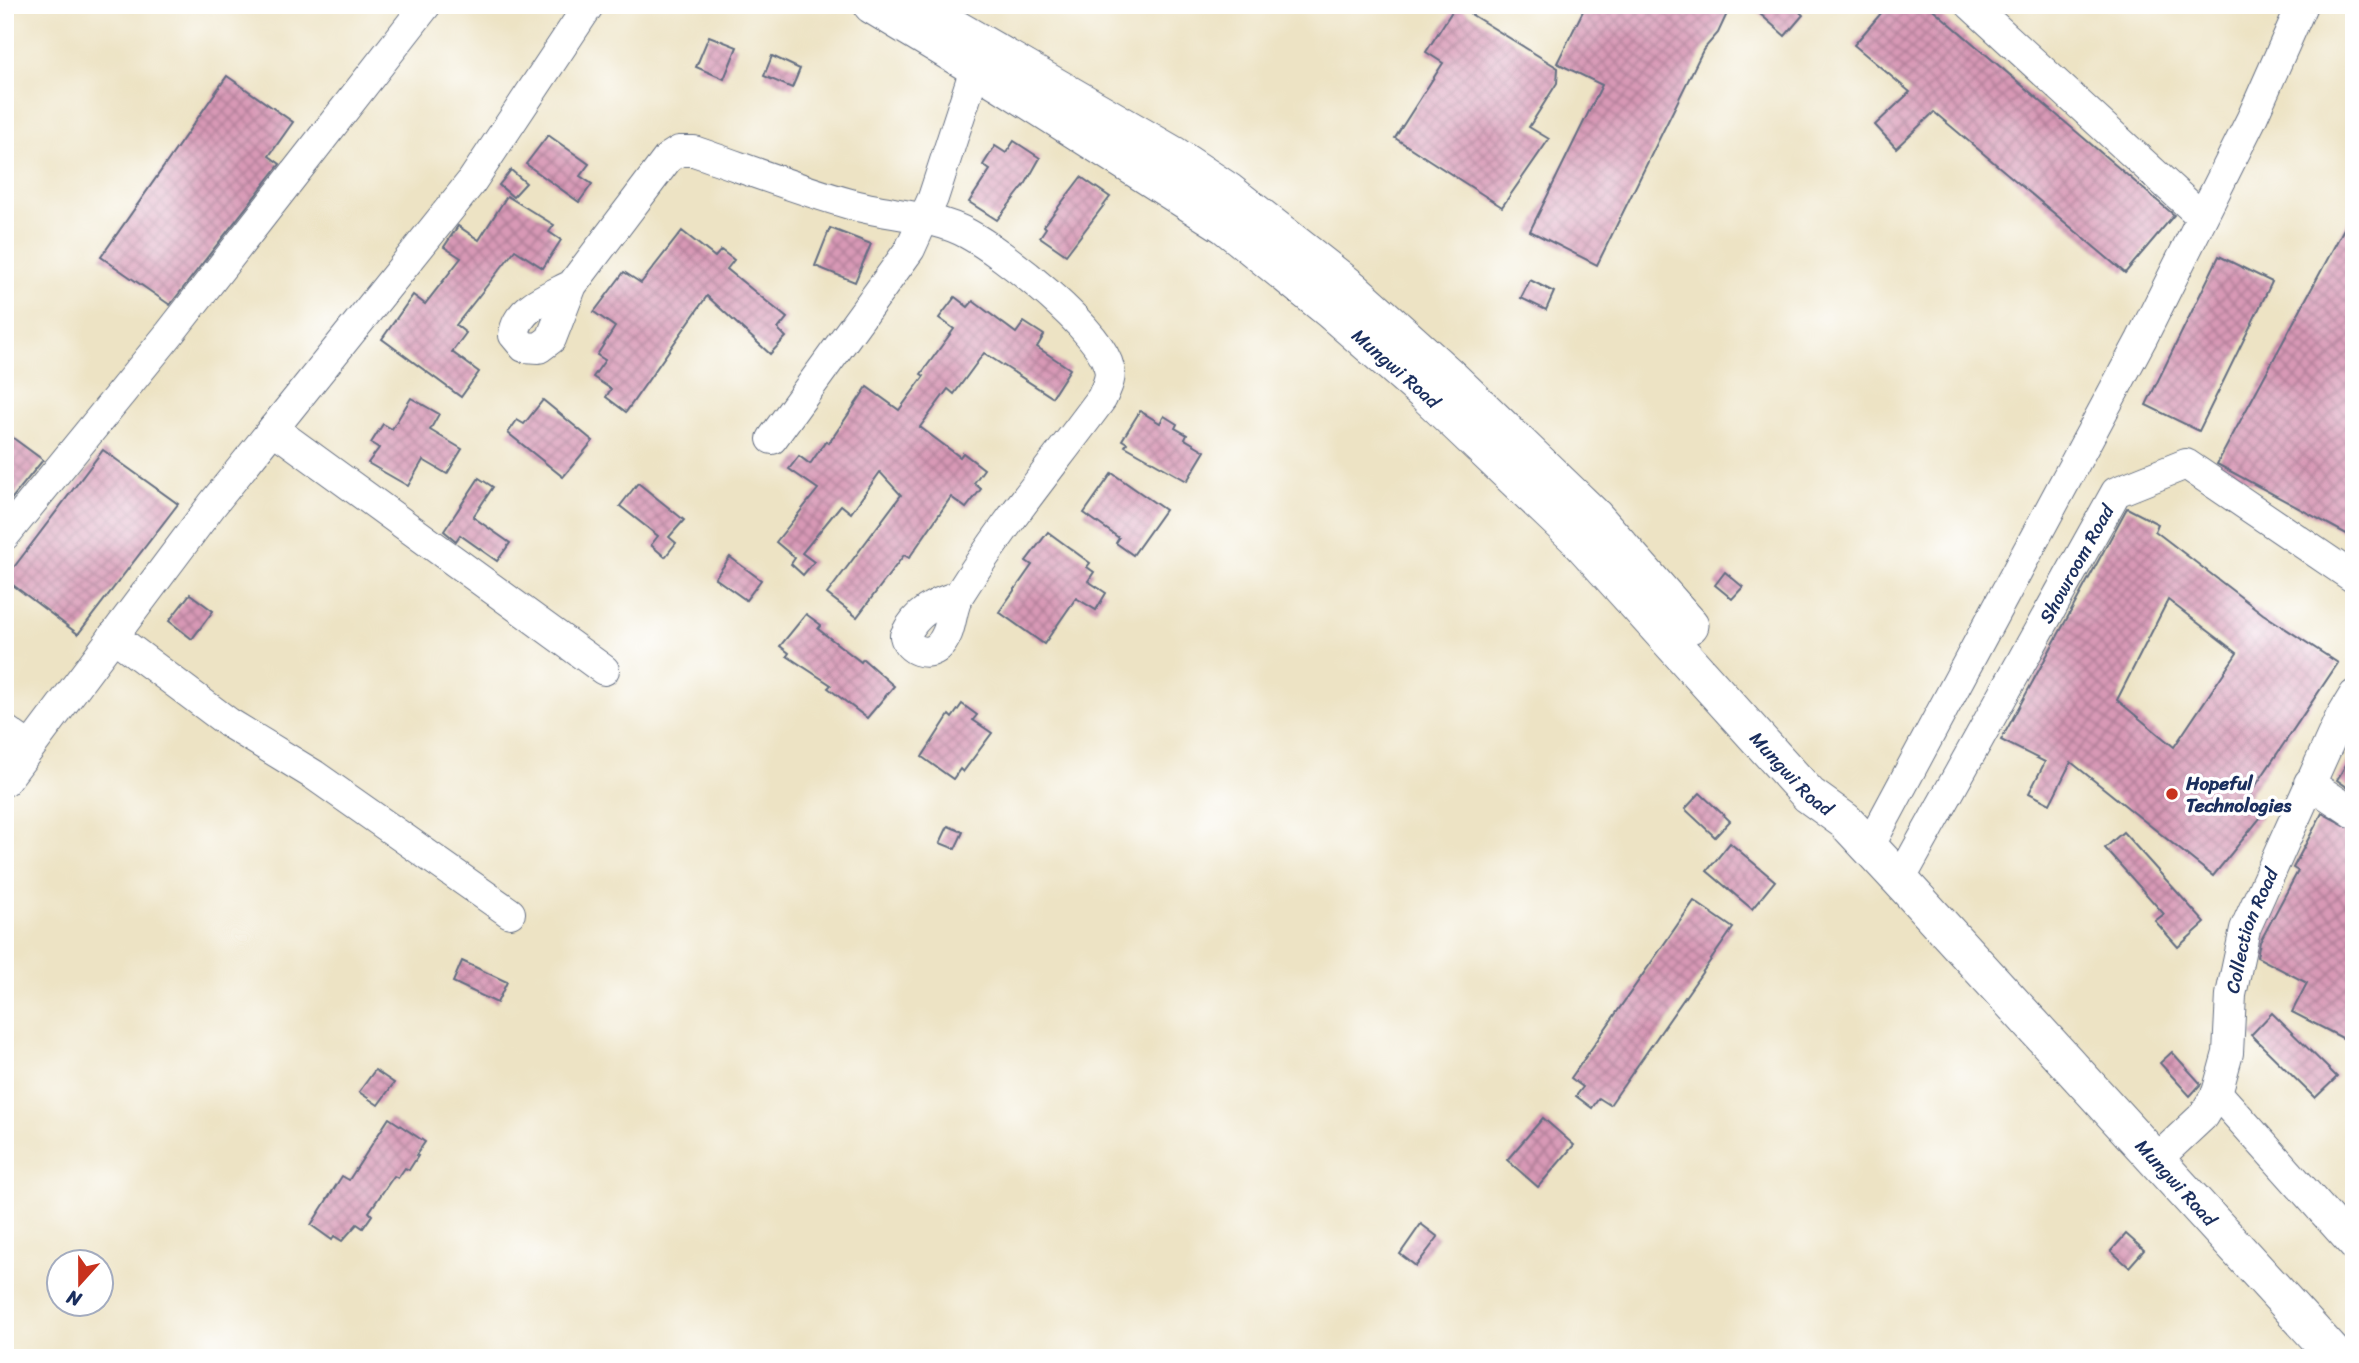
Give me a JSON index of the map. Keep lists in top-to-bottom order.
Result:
{
  "streets": {
    "main road": ["Mungwi Road"],
    "street": ["Showroom Road", "Collection Road"]
  },
  "crossings": [
    ["Mungwi Road", "Showroom Road"],
    ["Mungwi Road", "Collection Road"]
  ],
  "places": ["Hopeful Technologies"],
  "north": "bottom"
}
